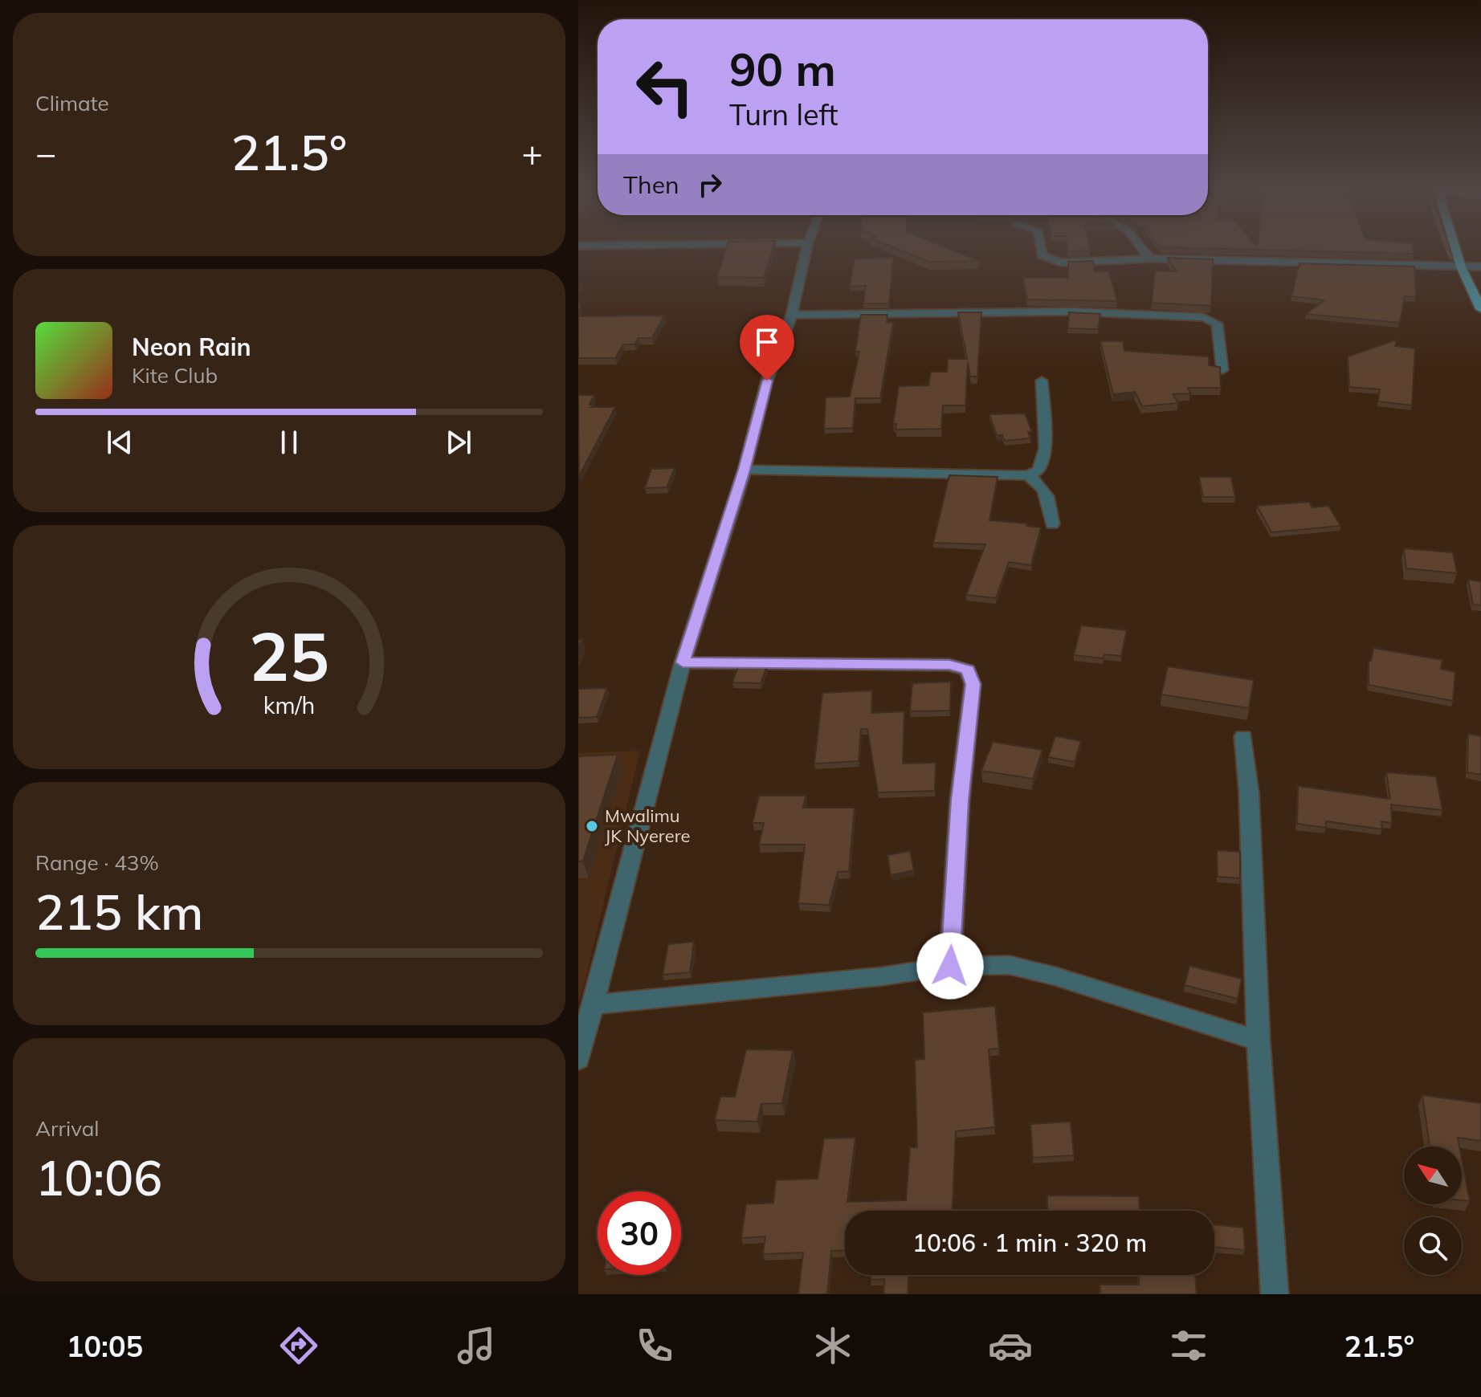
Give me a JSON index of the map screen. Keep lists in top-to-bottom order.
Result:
{
  "places": ["Mwalimu JK Nyerere"],
  "north": "top left",
  "page": {
    "tile": [
      "Climate",
      ["Range · 43%", "215 km"],
      ["Arrival", "10:06"]
    ],
    "turn": ["90 m", "Turn left"],
    "heat": ["−", "21.5°", "+"],
    "then": "Then",
    "song": ["Neon Rain", "Kite Club"],
    "limit": "30",
    "trip": "10:06 · 1 min · 320 m",
    "tabs": ["10:05", "21.5°"],
    "gauge": ["25", "km/h"]
  }
}
